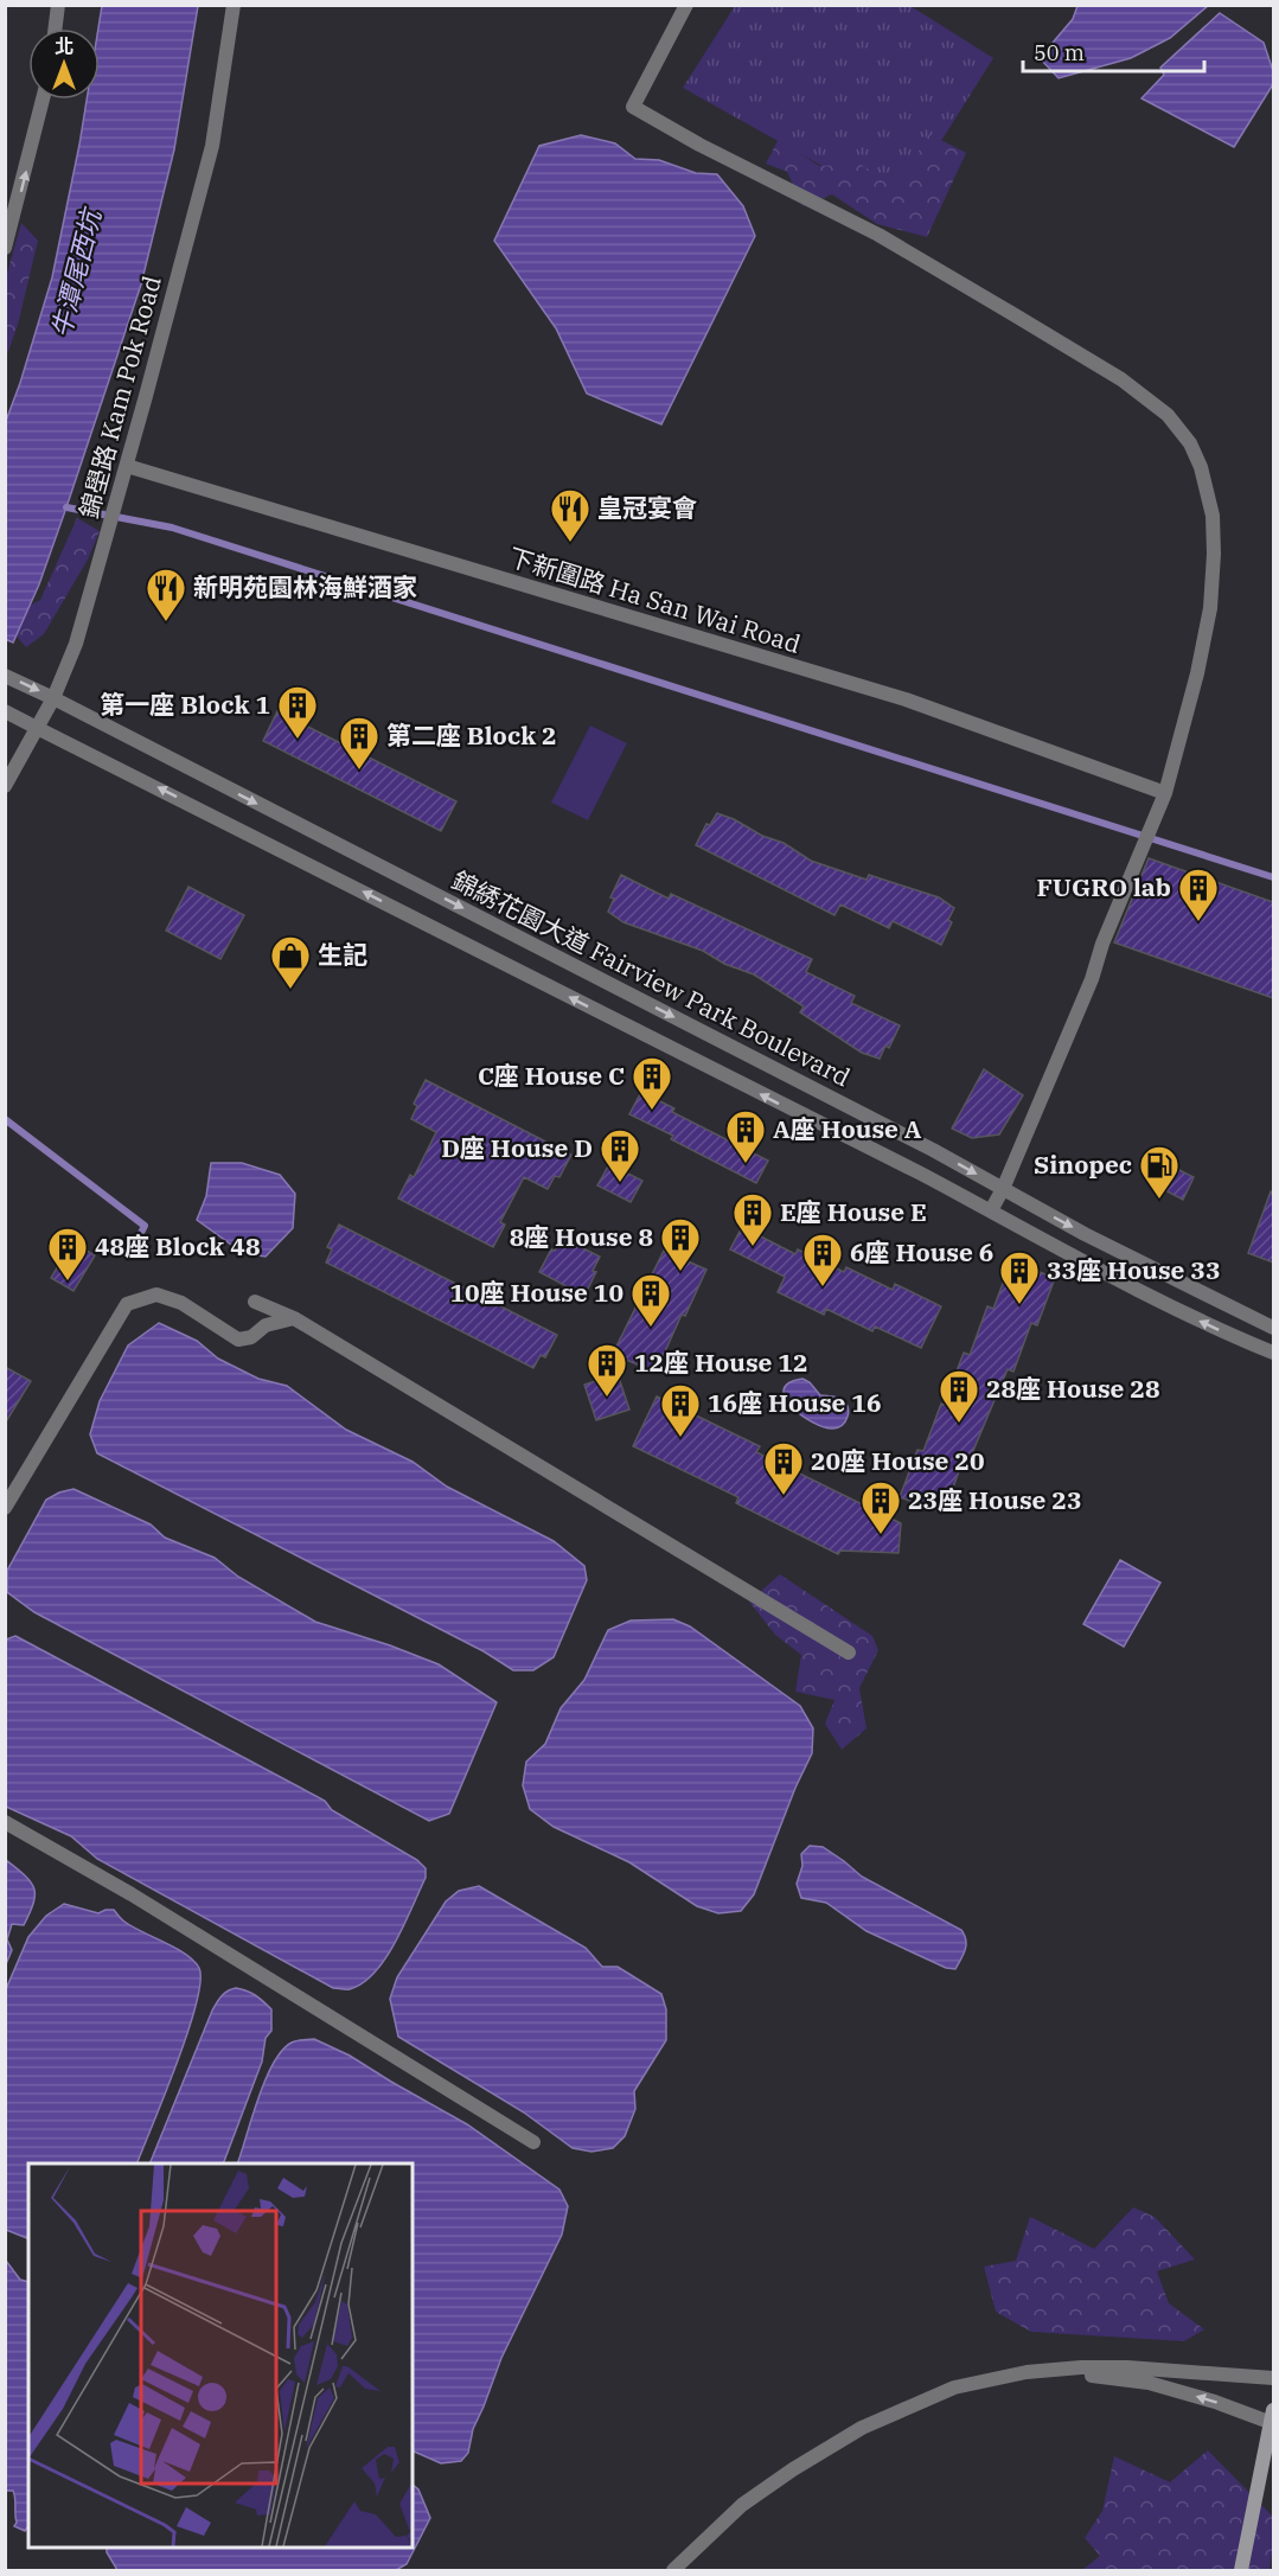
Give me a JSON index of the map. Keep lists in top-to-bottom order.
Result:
{
  "streets": {
    "street": ["錦壆路 Kam Pok Road", "下新圍路 Ha San Wai Road", "錦綉花園大道 Fairview Park Boulevard"]
  },
  "crossings": [
    ["錦壆路 Kam Pok Road", "下新圍路 Ha San Wai Road"],
    ["錦壆路 Kam Pok Road", "錦綉花園大道 Fairview Park Boulevard"]
  ],
  "water": ["牛潭尾西坑"],
  "places": {
    "restaurant": ["皇冠宴會", "新明苑園林海鮮酒家"],
    "building": [
      "第一座 Block 1",
      "第二座 Block 2",
      "FUGRO lab",
      "C座 House C",
      "A座 House A",
      "D座 House D",
      "E座 House E",
      "8座 House 8",
      "48座 Block 48",
      "6座 House 6",
      "33座 House 33",
      "10座 House 10",
      "12座 House 12",
      "28座 House 28",
      "16座 House 16",
      "20座 House 20",
      "23座 House 23"
    ],
    "shop": ["生記"],
    "fuel station": ["Sinopec"]
  },
  "scale_bar": "50 m",
  "north": "top"
}
